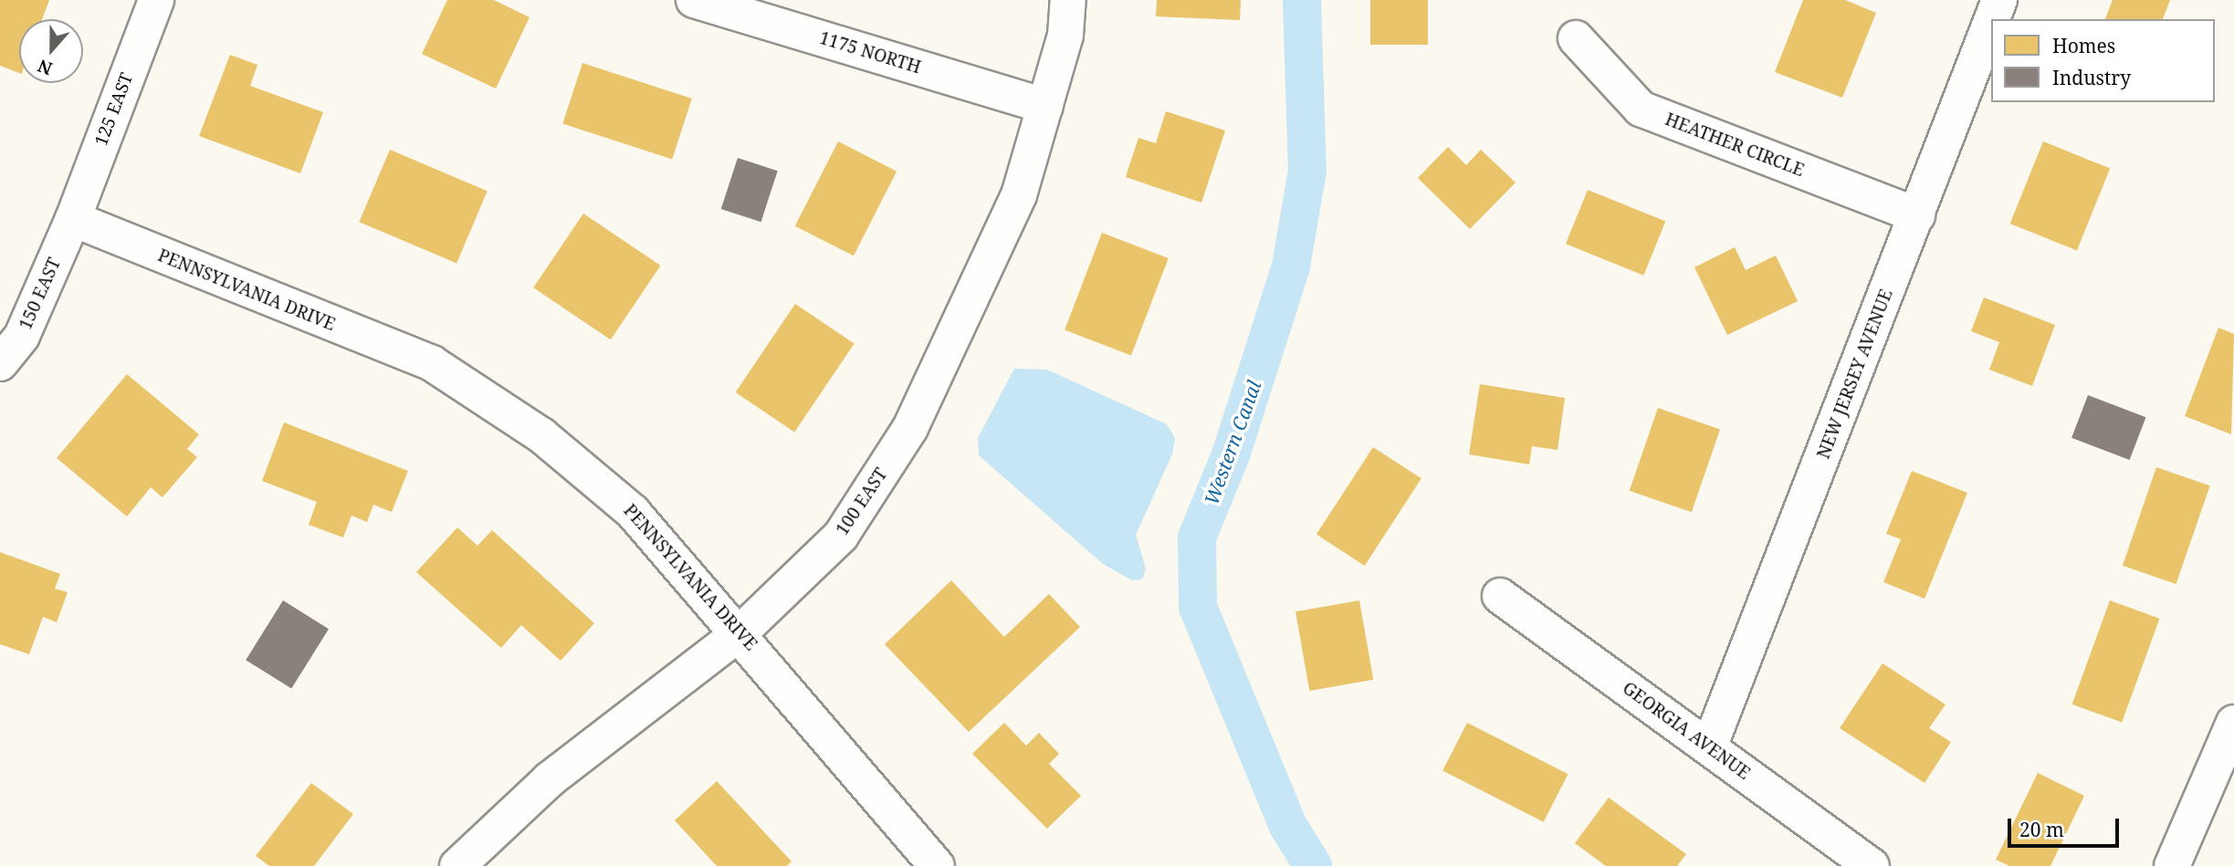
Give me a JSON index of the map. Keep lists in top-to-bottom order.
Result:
{
  "streets": {
    "street": [
      "1175 NORTH",
      "125 EAST",
      "HEATHER CIRCLE",
      "PENNSYLVANIA DRIVE",
      "150 EAST",
      "NEW JERSEY AVENUE",
      "100 EAST",
      "GEORGIA AVENUE"
    ]
  },
  "crossings": [
    ["1175 NORTH", "100 EAST"],
    ["125 EAST", "PENNSYLVANIA DRIVE"],
    ["125 EAST", "150 EAST"],
    ["HEATHER CIRCLE", "NEW JERSEY AVENUE"],
    ["PENNSYLVANIA DRIVE", "150 EAST"],
    ["PENNSYLVANIA DRIVE", "100 EAST"],
    ["NEW JERSEY AVENUE", "GEORGIA AVENUE"]
  ],
  "water": ["Western Canal"],
  "legend": ["Homes", "Industry"],
  "scale_bar": "20 m",
  "north": "bottom"
}
